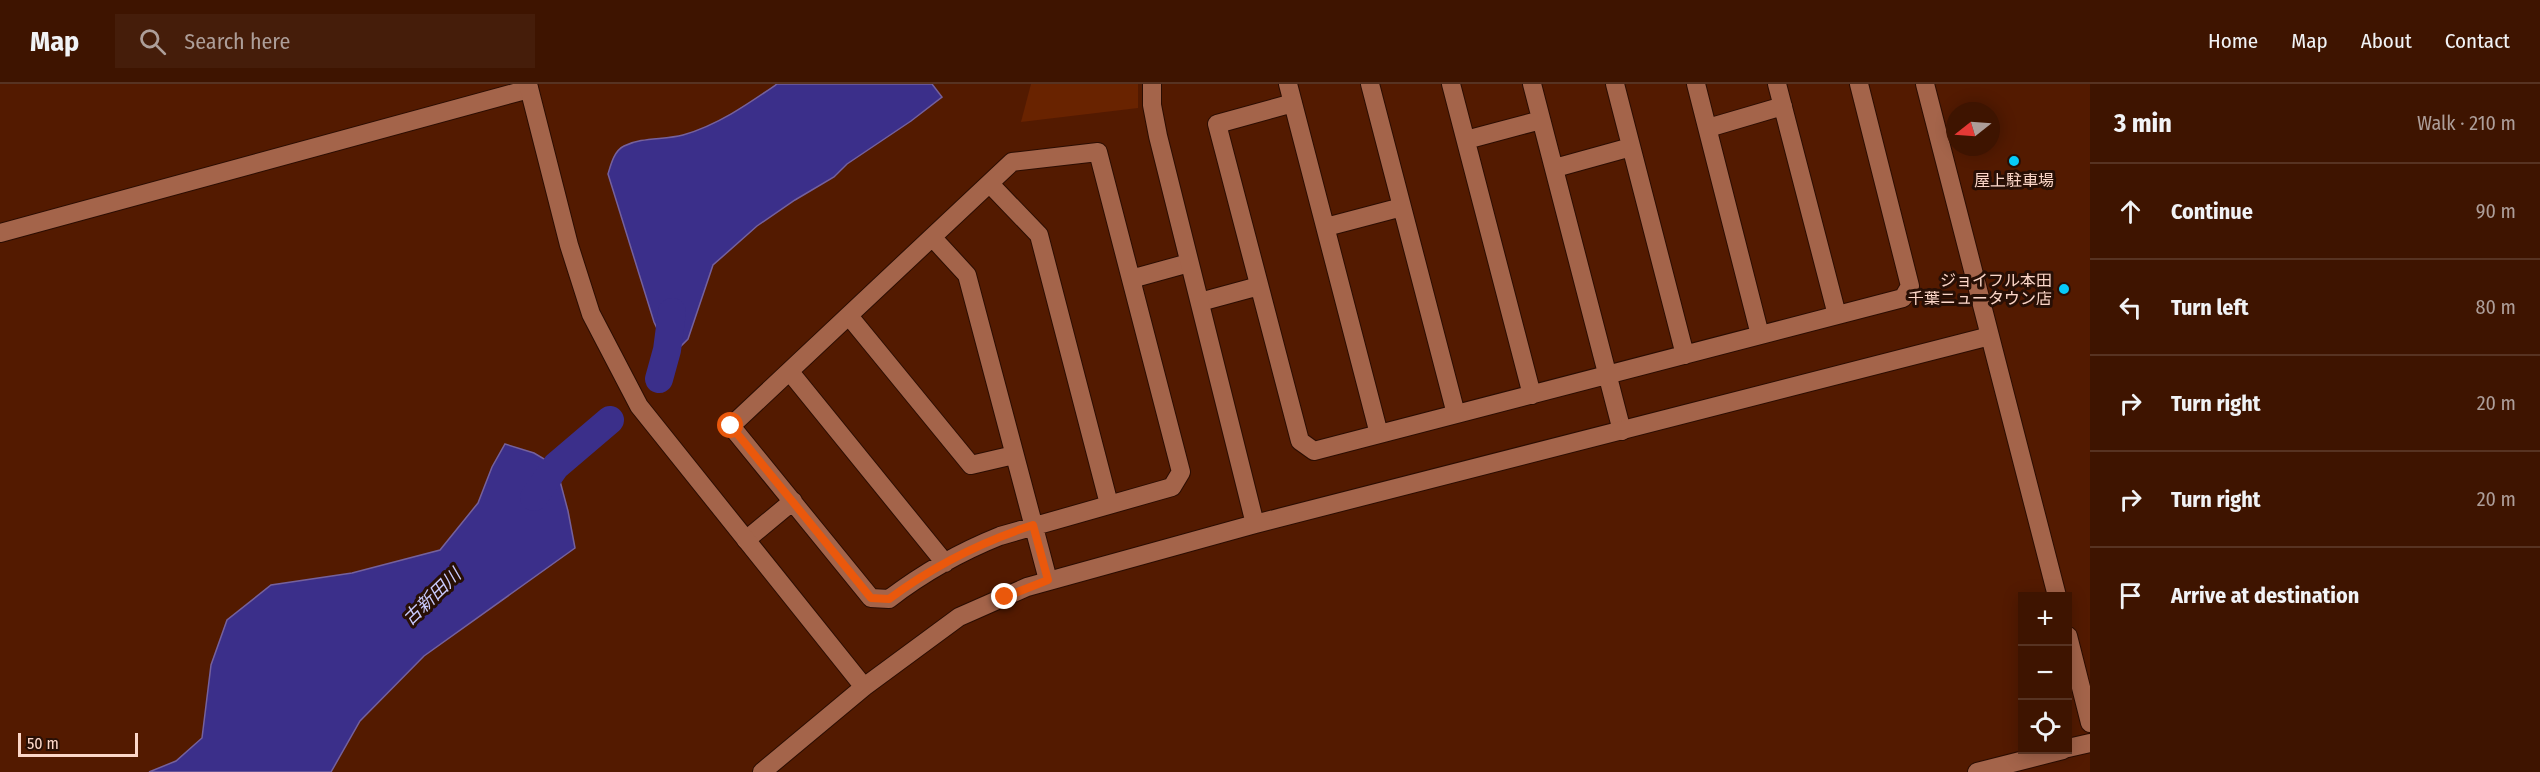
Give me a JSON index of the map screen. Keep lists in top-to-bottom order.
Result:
{
  "water": ["古新田川"],
  "places": ["屋上駐車場", "ジョイフル本田 千葉ニュータウン店"],
  "scale_bar": "50 m",
  "north": "left",
  "page": {
    "header": "Map",
    "search": "Search here",
    "nav": [
      "Home",
      "Map",
      "About",
      "Contact"
    ],
    "heading": ["3 min", "Walk · 210 m"],
    "list": [
      ["Continue", "90 m"],
      ["Turn left", "80 m"],
      ["Turn right", "20 m"],
      ["Turn right", "20 m"],
      "Arrive at destination"
    ],
    "map_buttons": ["+", "−"],
    "scale": "50 m"
  }
}
